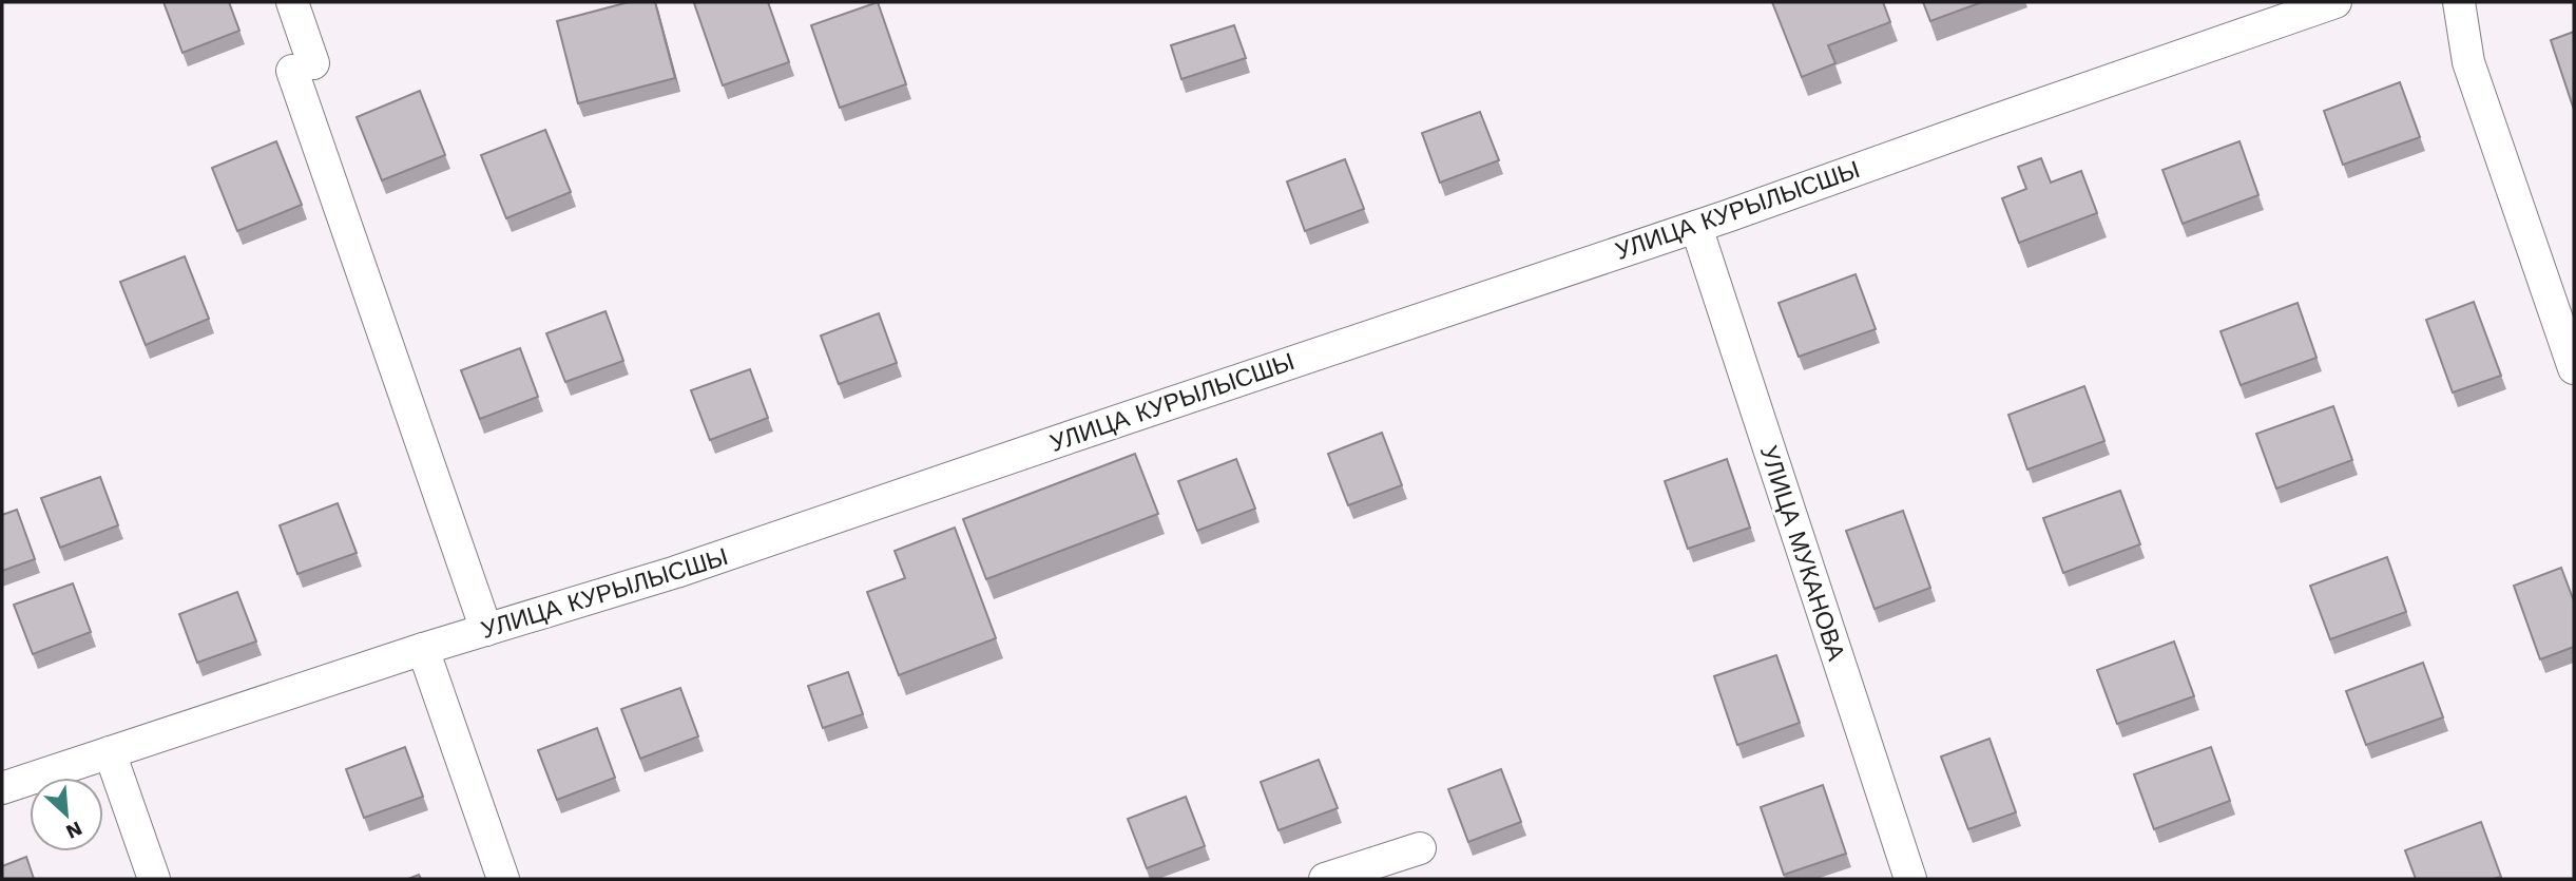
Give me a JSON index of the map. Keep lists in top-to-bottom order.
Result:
{
  "streets": {
    "street": ["УЛИЦА КУРЫЛЫСШЫ", "УЛИЦА МУКАНОВА"]
  },
  "crossings": [
    ["УЛИЦА КУРЫЛЫСШЫ", "УЛИЦА МУКАНОВА"]
  ],
  "north": "bottom right"
}
